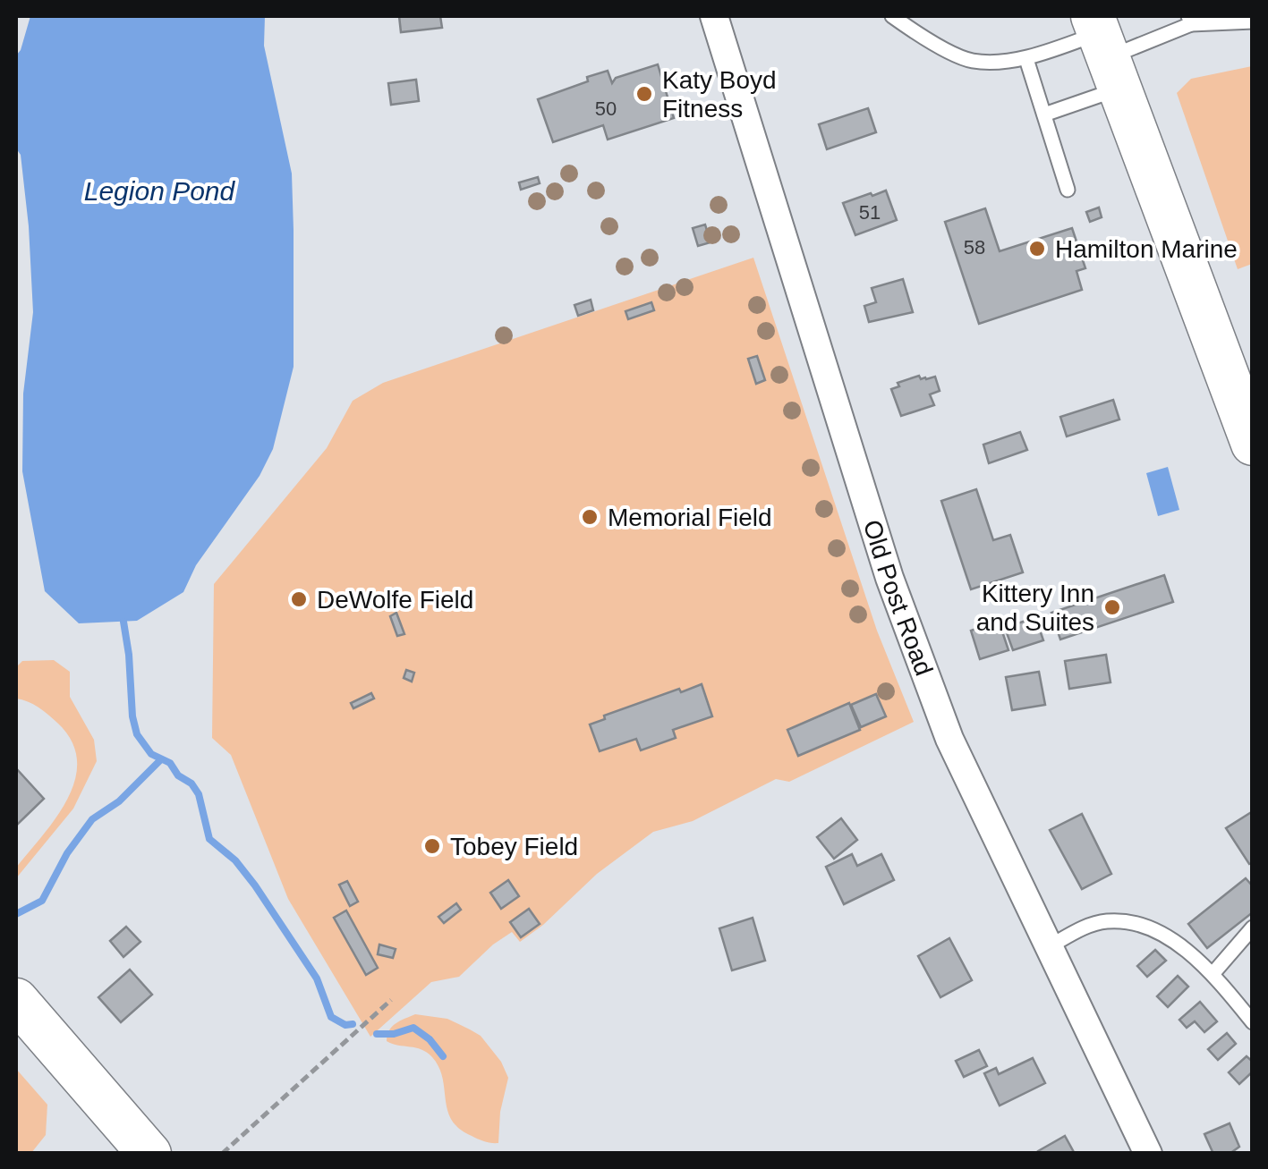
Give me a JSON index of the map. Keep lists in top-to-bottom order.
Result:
{
  "streets": {
    "street": ["Old Post Road"]
  },
  "water": ["Legion Pond"],
  "places": [
    "Katy Boyd Fitness",
    "Hamilton Marine",
    "Memorial Field",
    "DeWolfe Field",
    "Kittery Inn and Suites",
    "Tobey Field"
  ],
  "house_numbers": ["50", "51", "58"]
}
